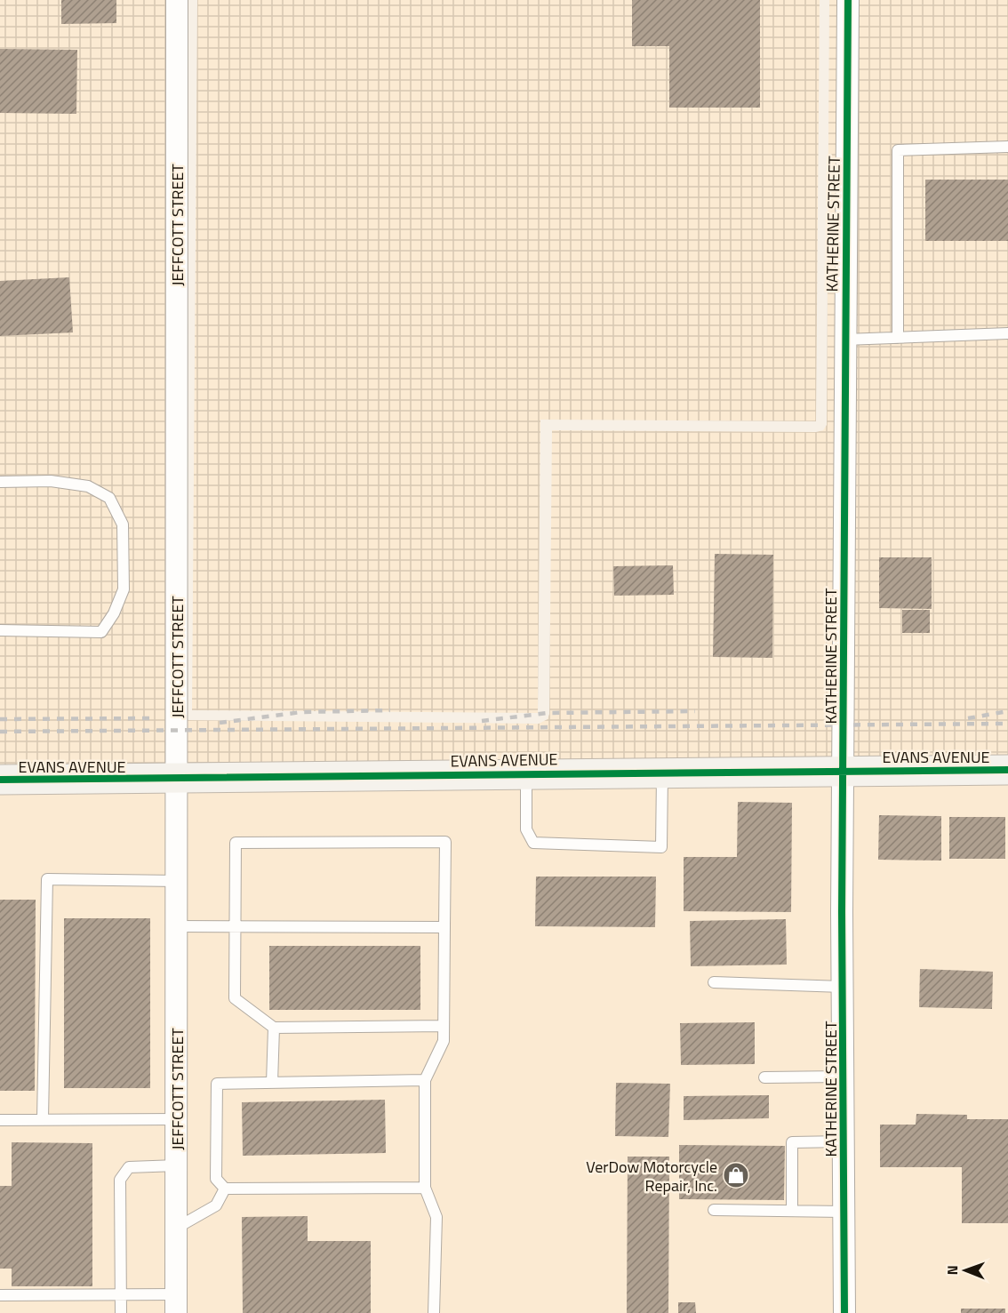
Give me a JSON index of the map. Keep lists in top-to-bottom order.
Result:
{
  "streets": {
    "main road": ["EVANS AVENUE"],
    "street": ["KATHERINE STREET", "JEFFCOTT STREET"]
  },
  "crossings": [
    ["KATHERINE STREET", "EVANS AVENUE"],
    ["JEFFCOTT STREET", "EVANS AVENUE"]
  ],
  "places": {
    "shop": ["VerDow Motorcycle Repair, Inc."]
  },
  "north": "left"
}
